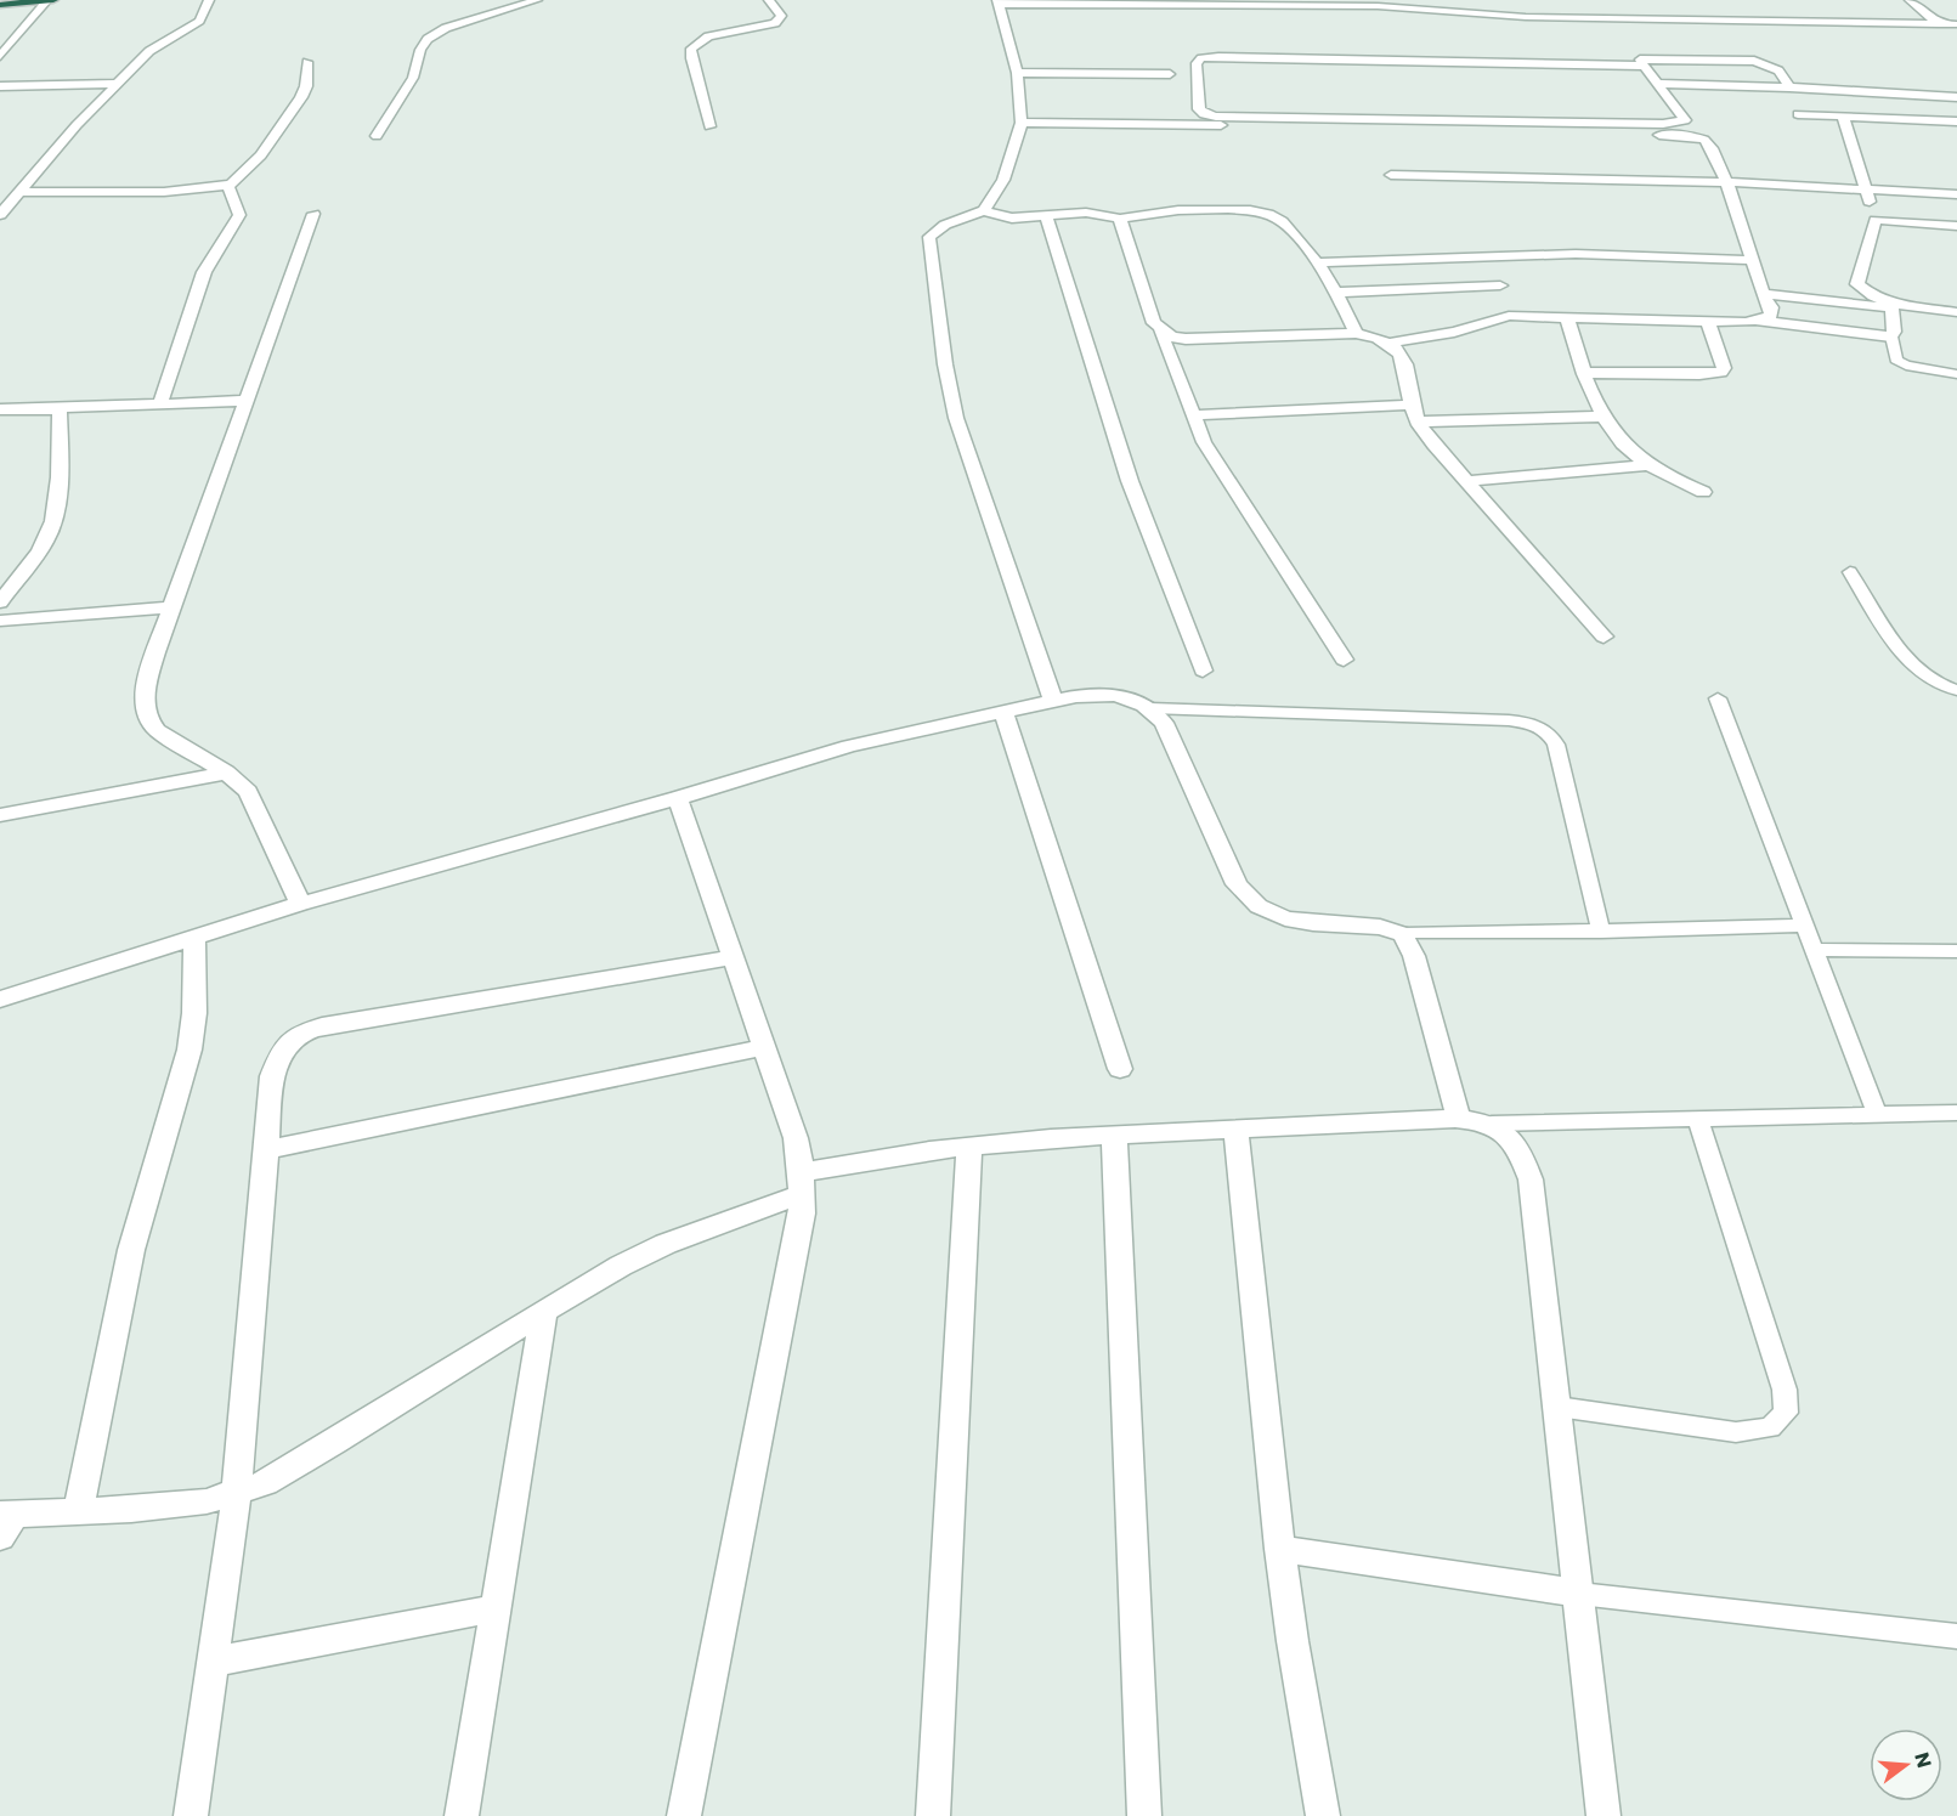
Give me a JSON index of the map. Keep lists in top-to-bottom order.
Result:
{
  "north": "right"
}
